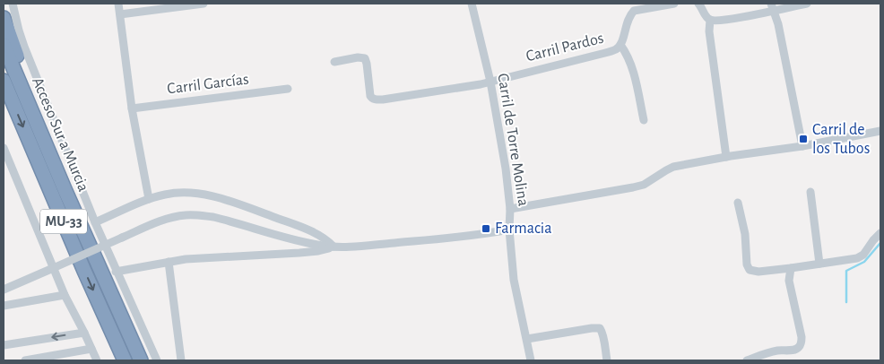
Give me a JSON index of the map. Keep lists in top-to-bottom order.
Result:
{
  "streets": {
    "highway": ["Acceso Sur a Murcia", "MU-33"],
    "street": ["Carril Pardos", "Carril Garcías", "Carril de Torre Molina"]
  },
  "crossings": [
    ["Carril Pardos", "Carril de Torre Molina"]
  ],
  "places": {
    "transit": ["Carril de los Tubos", "Farmacia"]
  }
}
